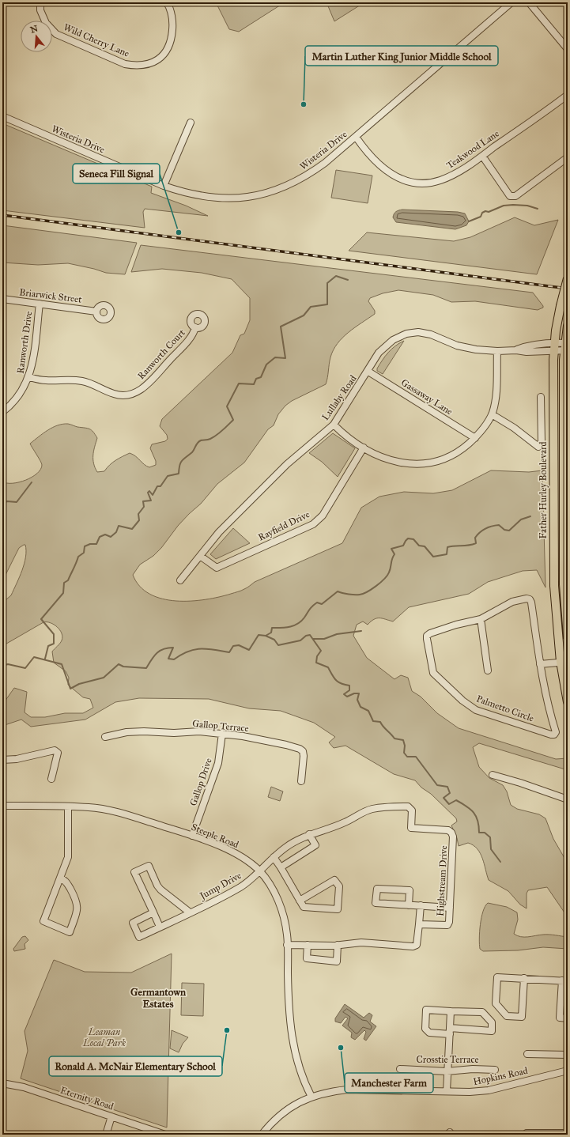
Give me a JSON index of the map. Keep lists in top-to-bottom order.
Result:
{
  "streets": {
    "main road": ["Father Hurley Boulevard"],
    "street": [
      "Wild Cherry Lane",
      "Wisteria Drive",
      "Teakwood Lane",
      "Briarwick Street",
      "Ranworth Drive",
      "Ranworth Court",
      "Gassaway Lane",
      "Lullaby Road",
      "Rayfield Drive",
      "Palmetto Circle",
      "Gallop Terrace",
      "Gallop Drive",
      "Steeple Road",
      "Highstream Drive",
      "Jump Drive",
      "Crosstie Terrace",
      "Hopkins Road",
      "Eternity Road"
    ]
  },
  "crossings": [
    ["Wisteria Drive", "Teakwood Lane"],
    ["Briarwick Street", "Ranworth Drive"],
    ["Ranworth Drive", "Ranworth Court"],
    ["Gassaway Lane", "Lullaby Road"],
    ["Lullaby Road", "Father Hurley Boulevard"],
    ["Lullaby Road", "Rayfield Drive"],
    ["Gallop Terrace", "Gallop Drive"],
    ["Gallop Drive", "Steeple Road"],
    ["Steeple Road", "Highstream Drive"],
    ["Steeple Road", "Jump Drive"],
    ["Steeple Road", "Hopkins Road"],
    ["Highstream Drive", "Jump Drive"]
  ],
  "districts": ["Germantown Estates"],
  "parks": ["Leaman Local Park"],
  "places": [
    "Martin Luther King Junior Middle School",
    "Seneca Fill Signal",
    "Ronald A. McNair Elementary School",
    "Manchester Farm"
  ],
  "north": "top"
}
